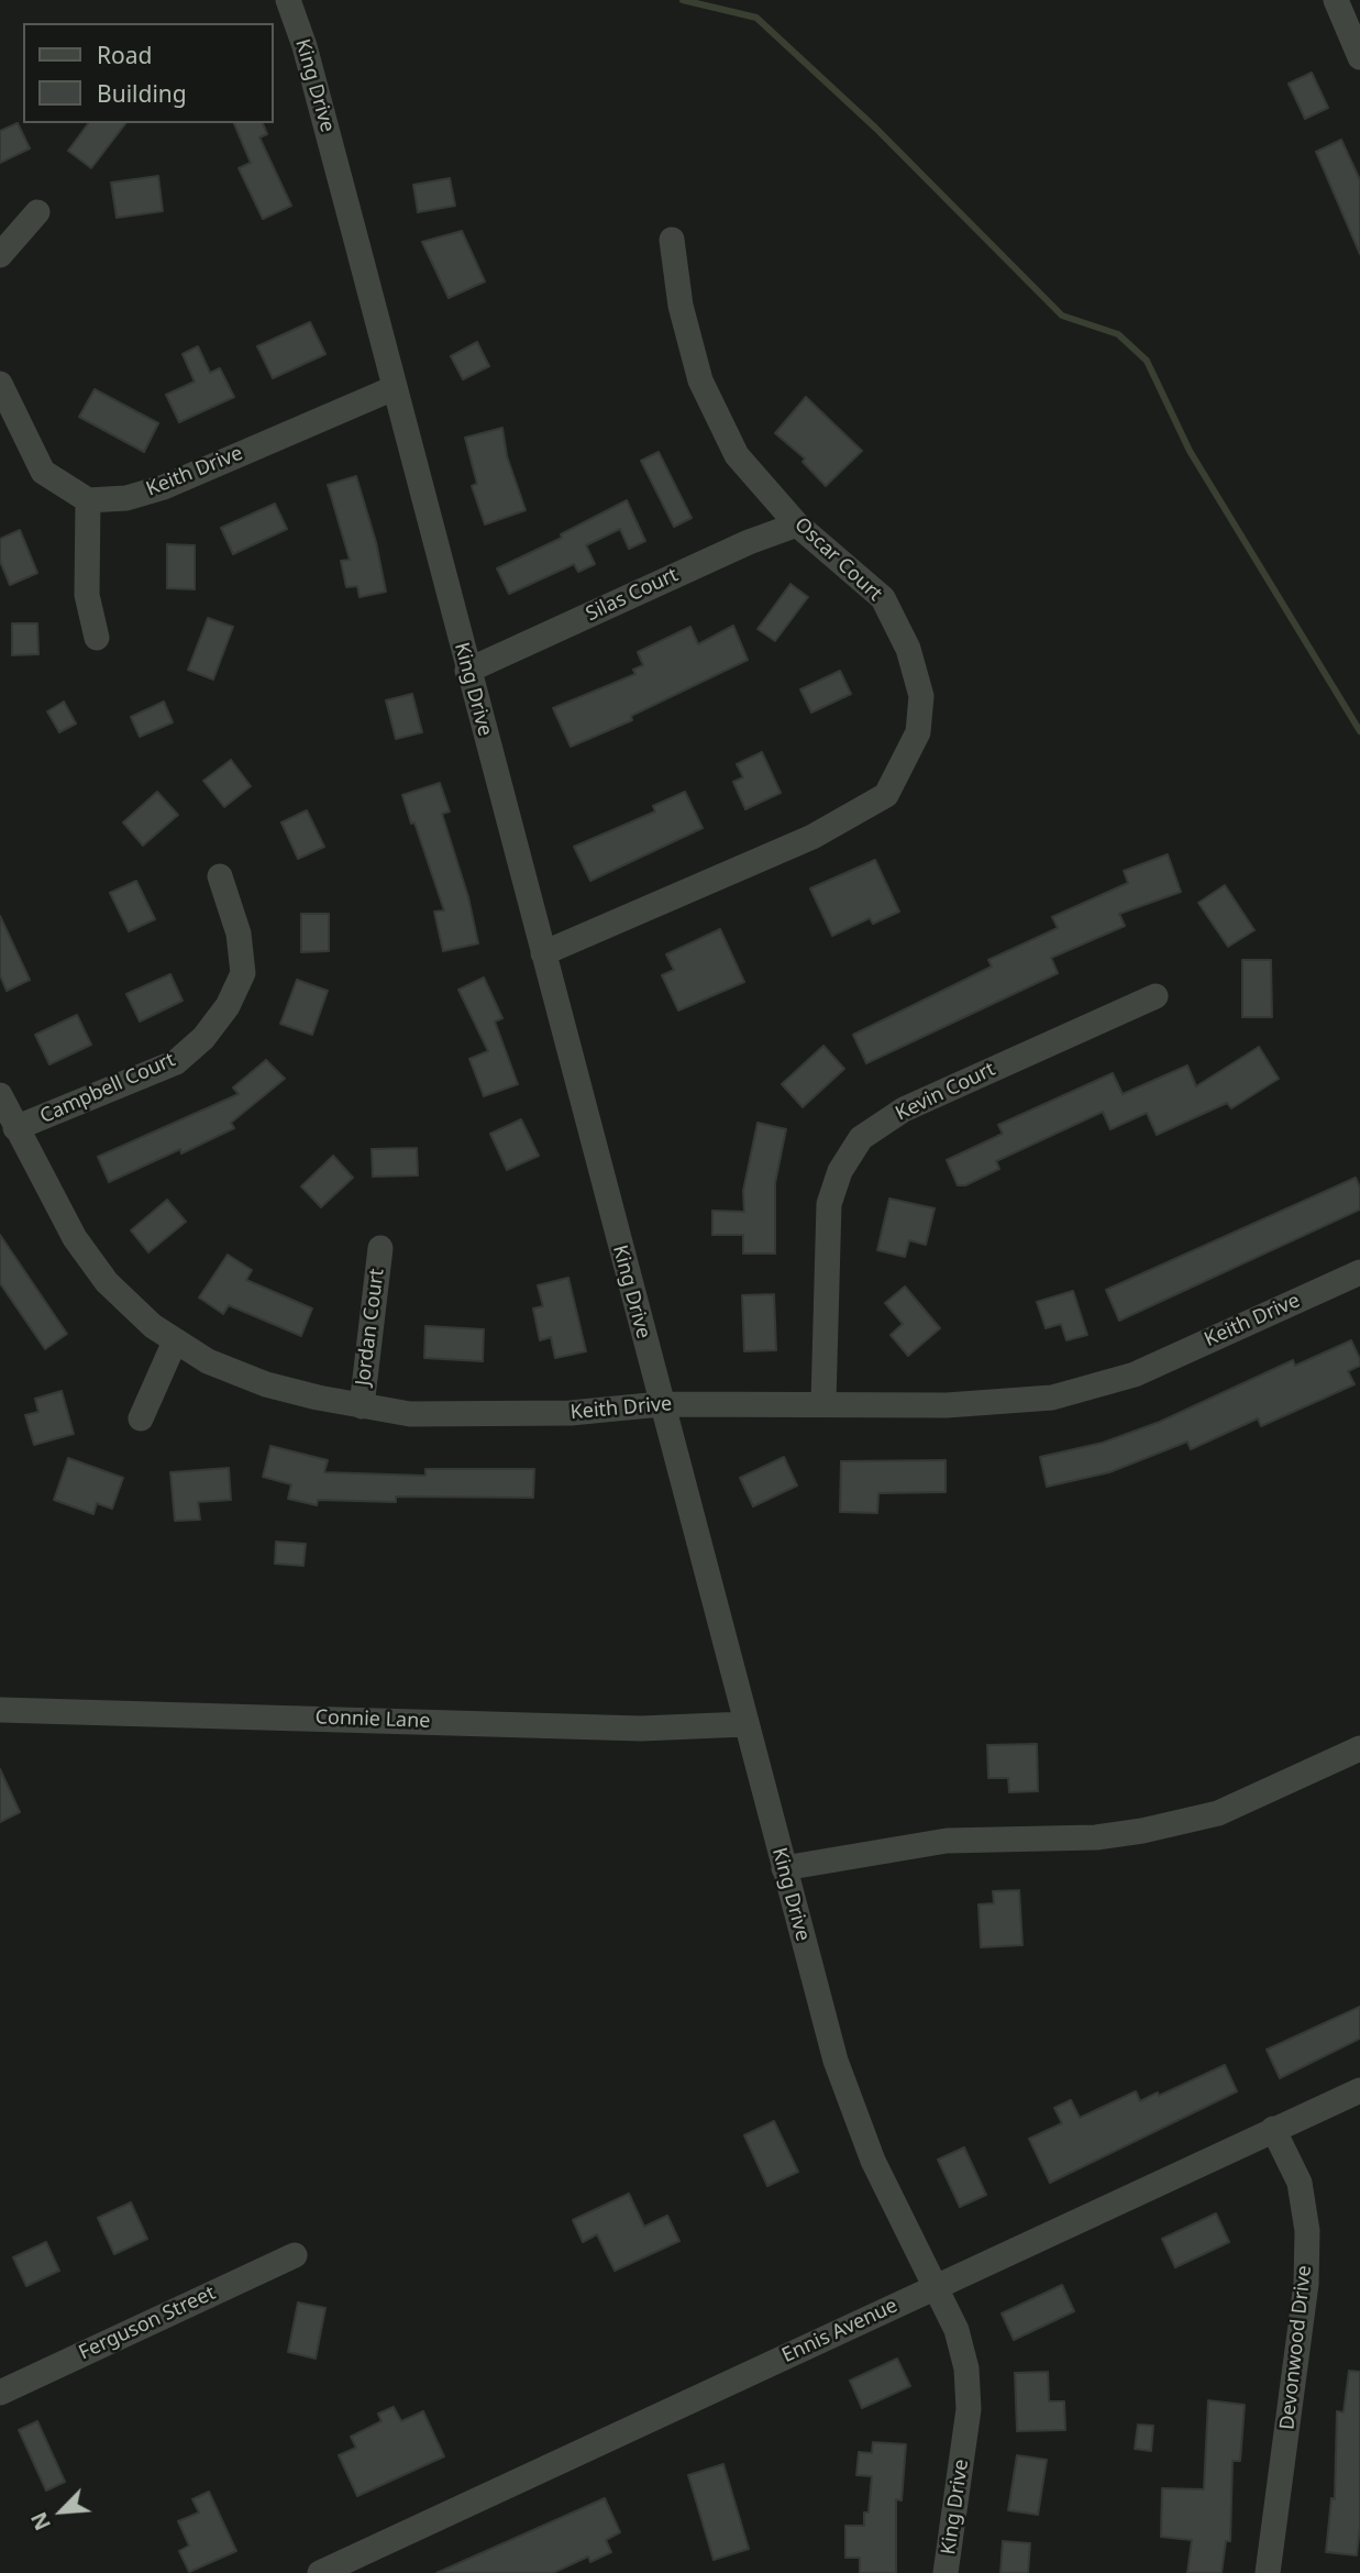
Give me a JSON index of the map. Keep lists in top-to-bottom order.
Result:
{
  "streets": {
    "street": [
      "King Drive",
      "Keith Drive",
      "Oscar Court",
      "Silas Court",
      "Campbell Court",
      "Kevin Court",
      "Jordan Court",
      "Connie Lane",
      "Ferguson Street",
      "Ennis Avenue",
      "Devonwood Drive"
    ]
  },
  "crossings": [
    ["King Drive", "Keith Drive"],
    ["King Drive", "Oscar Court"],
    ["King Drive", "Silas Court"],
    ["King Drive", "Connie Lane"],
    ["King Drive", "Ennis Avenue"],
    ["Keith Drive", "Campbell Court"],
    ["Keith Drive", "Kevin Court"],
    ["Keith Drive", "Jordan Court"],
    ["Oscar Court", "Silas Court"],
    ["Ennis Avenue", "Devonwood Drive"]
  ],
  "legend": ["Road", "Building"],
  "north": "bottom left"
}
